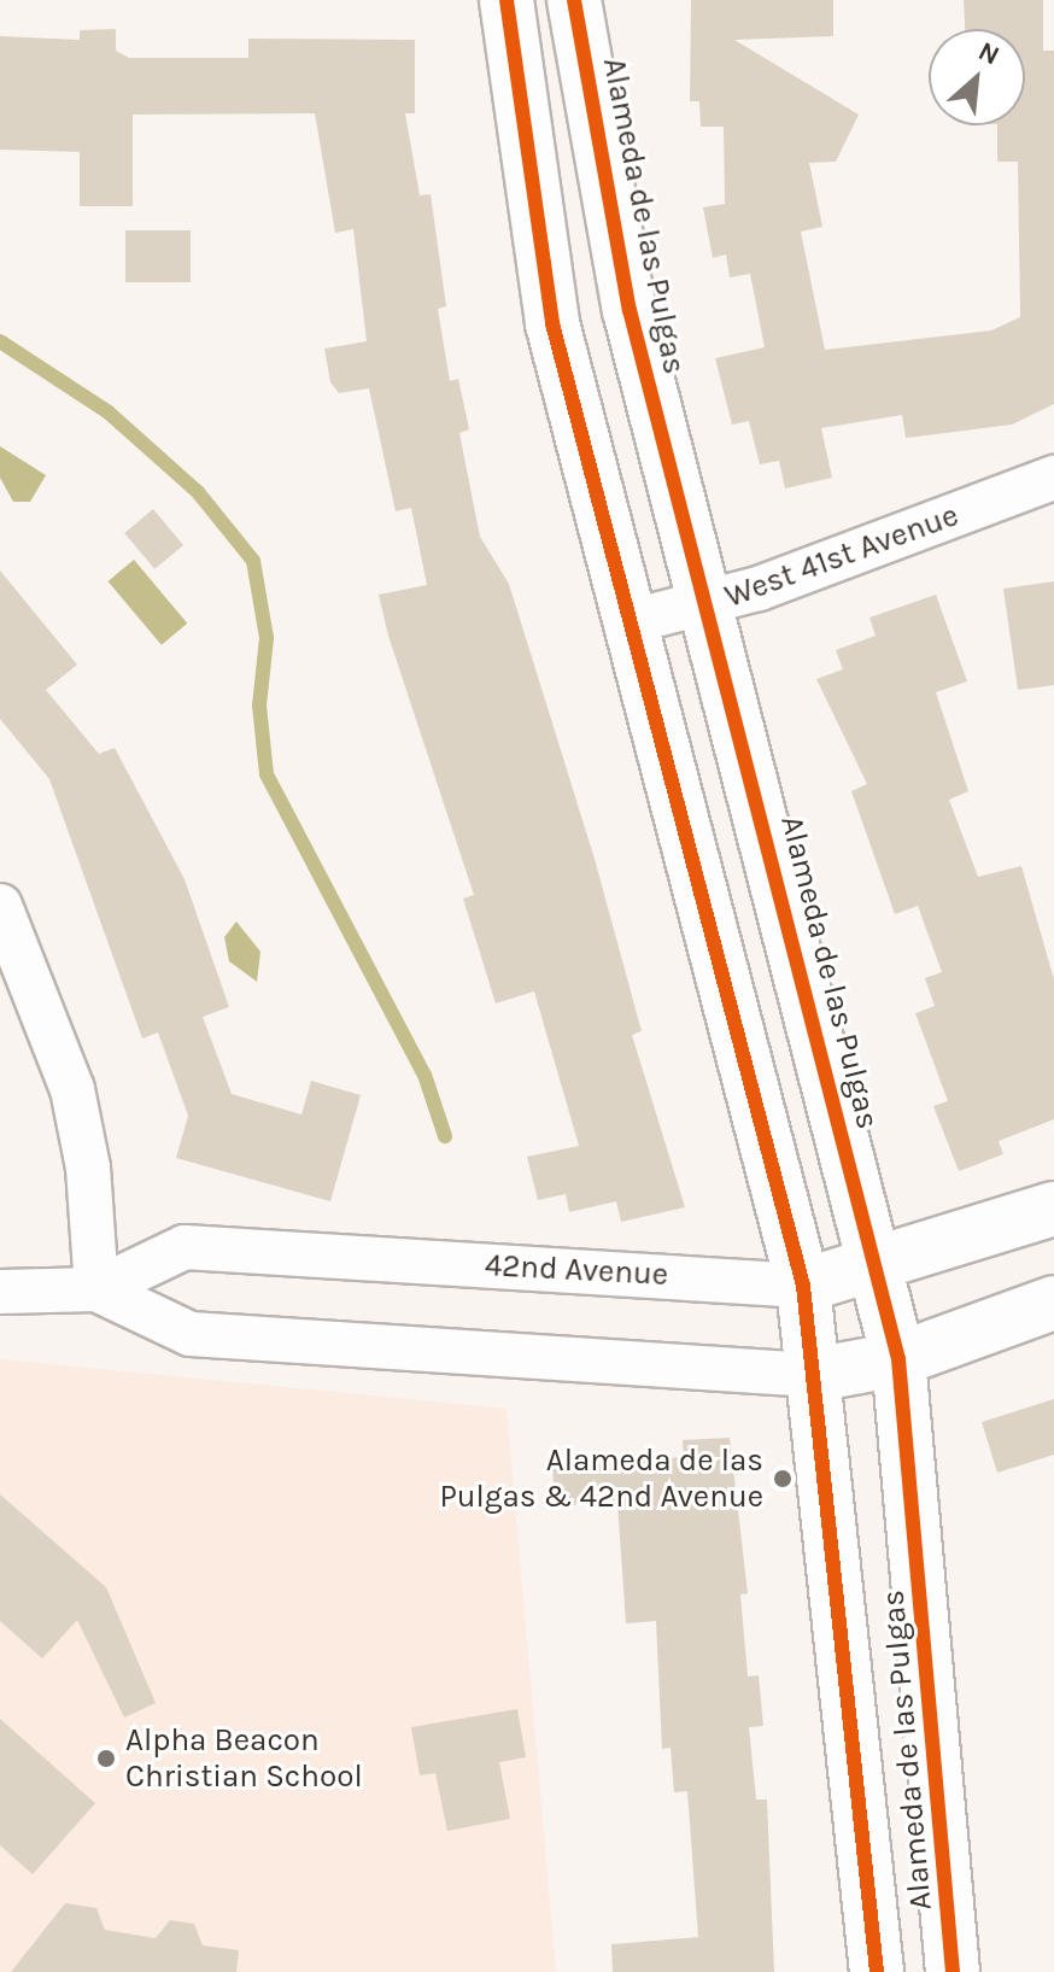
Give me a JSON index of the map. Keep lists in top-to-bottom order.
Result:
{
  "streets": {
    "main road": ["Alameda de las Pulgas", "42nd Avenue"],
    "street": ["West 41st Avenue"]
  },
  "crossings": [
    ["Alameda de las Pulgas", "West 41st Avenue"],
    ["Alameda de las Pulgas", "42nd Avenue"]
  ],
  "places": ["Alameda de las Pulgas & 42nd Avenue", "Alpha Beacon Christian School"],
  "north": "top right"
}
